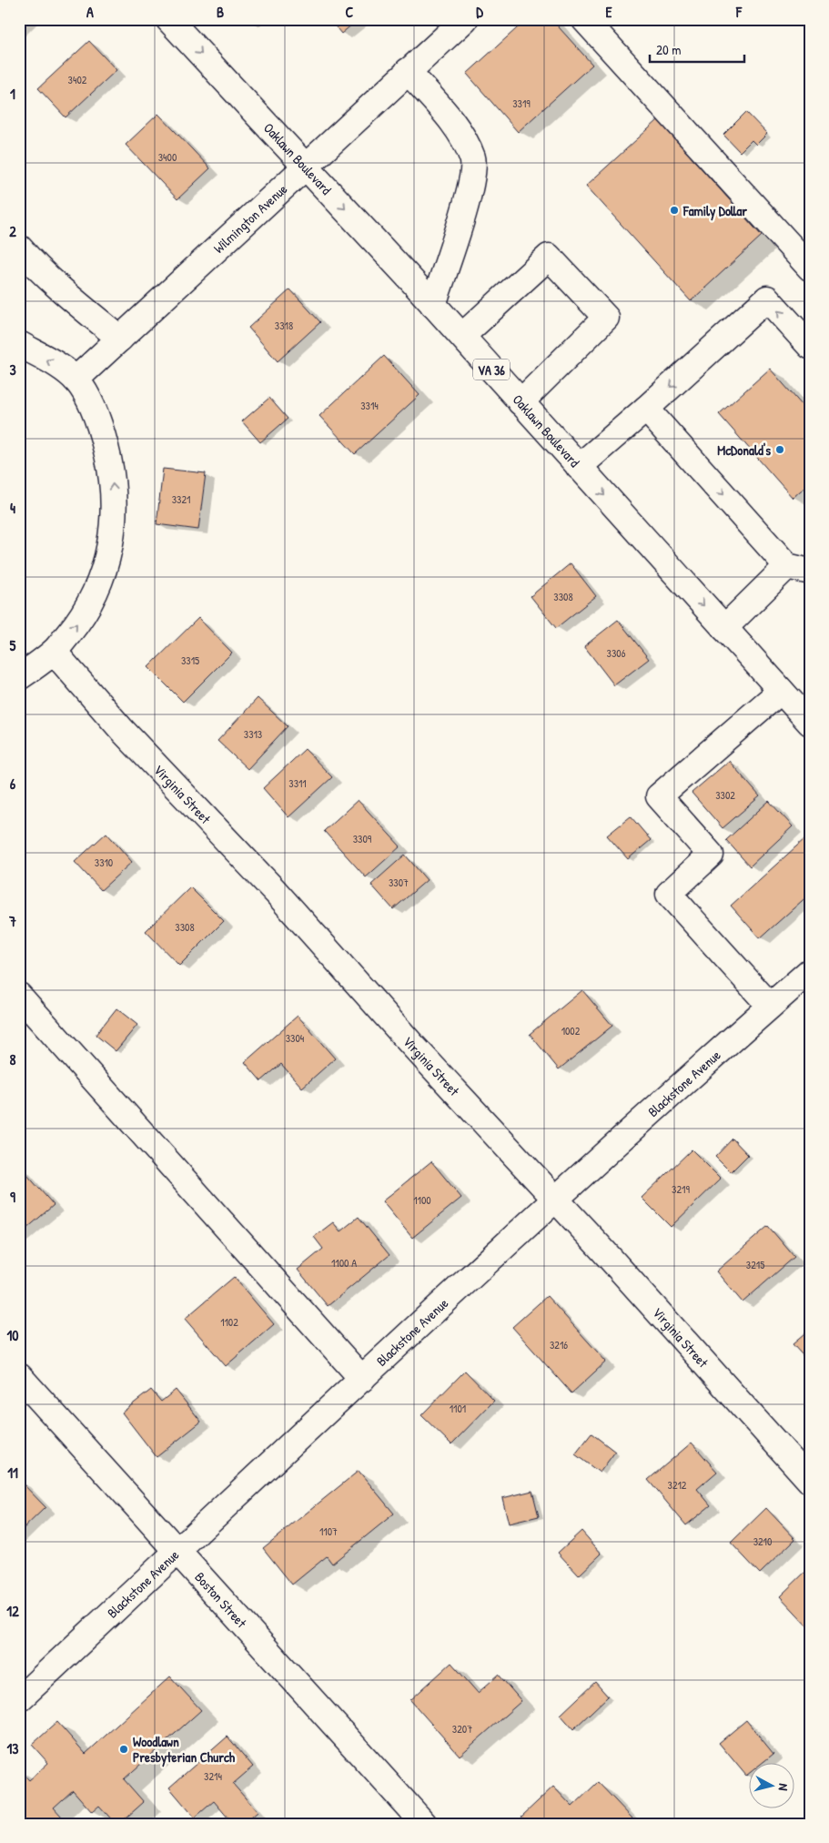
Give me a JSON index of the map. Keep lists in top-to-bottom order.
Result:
{
  "streets": {
    "main road": [
      "Oaklawn Boulevard",
      "Wilmington Avenue",
      "VA 36",
      "Virginia Street",
      "Blackstone Avenue",
      "Boston Street"
    ]
  },
  "crossings": [
    ["Oaklawn Boulevard", "Wilmington Avenue"],
    ["Virginia Street", "Blackstone Avenue"],
    ["Blackstone Avenue", "Boston Street"]
  ],
  "places": ["Family Dollar", "McDonald's", "Woodlawn Presbyterian Church"],
  "house_numbers": [
    "3402",
    "3319",
    "3400",
    "3318",
    "3314",
    "3321",
    "3308",
    "3306",
    "3315",
    "3313",
    "3311",
    "3302",
    "3309",
    "3310",
    "3307",
    "3308",
    "1002",
    "3304",
    "3219",
    "1100",
    "1100 A",
    "3215",
    "1102",
    "3216",
    "1101",
    "3212",
    "1107",
    "3210",
    "3207",
    "3214"
  ],
  "scale_bar": "20 m",
  "north": "right",
  "grid": {
    "columns": [
      "A",
      "B",
      "C",
      "D",
      "E",
      "F"
    ],
    "rows": [
      "1",
      "2",
      "3",
      "4",
      "5",
      "6",
      "7",
      "8",
      "9",
      "10",
      "11",
      "12",
      "13"
    ]
  }
}
